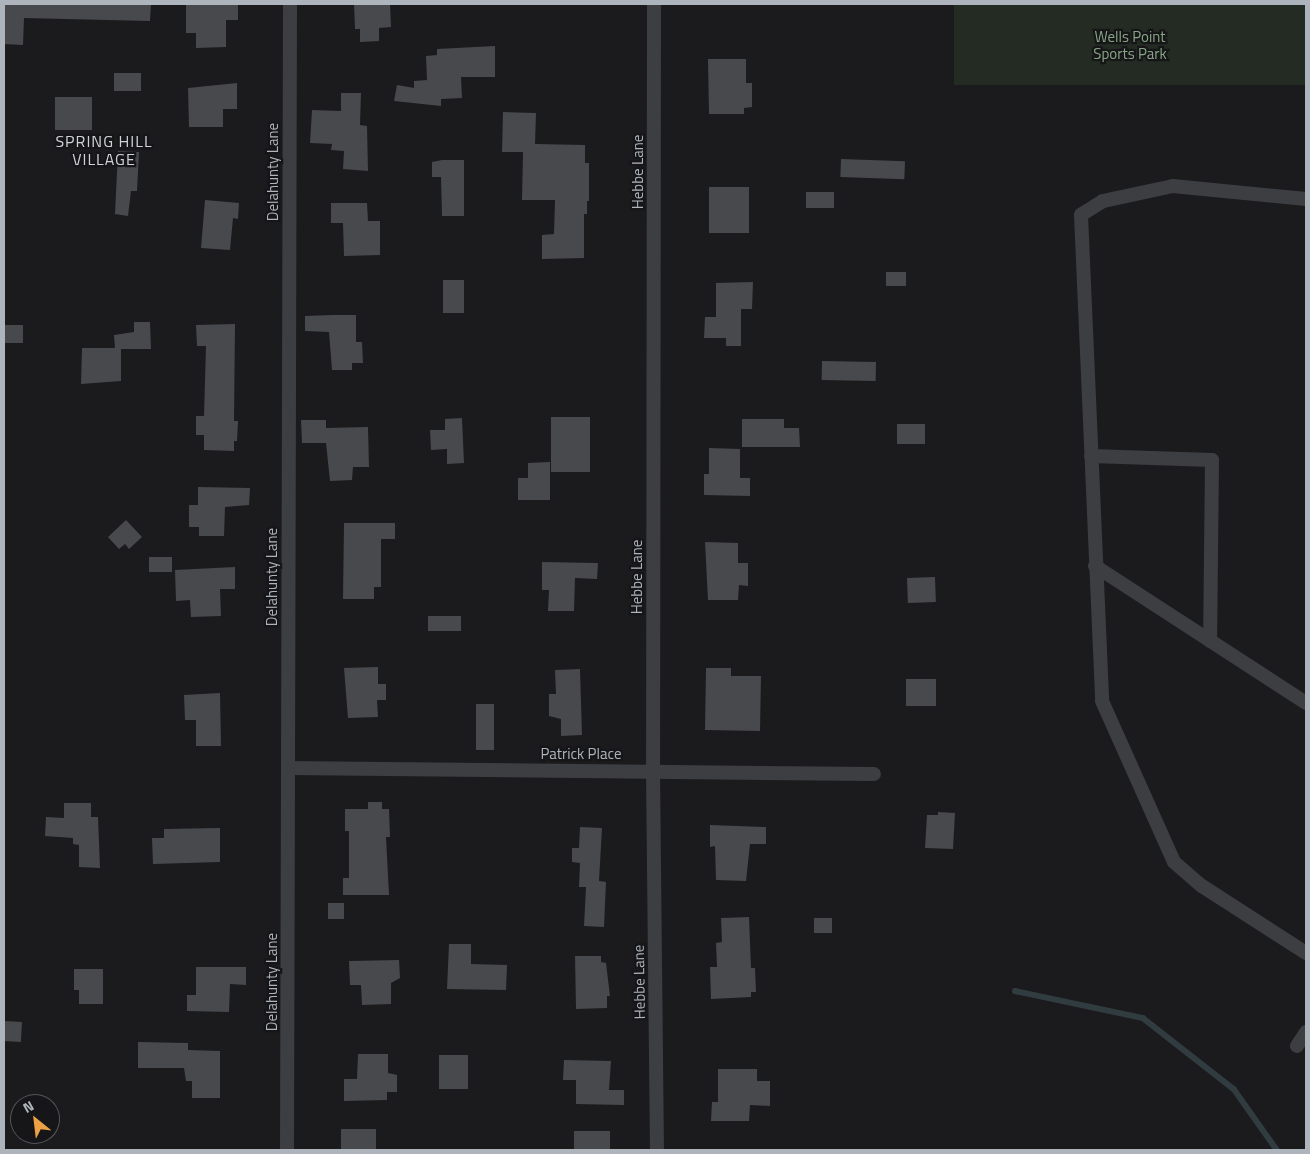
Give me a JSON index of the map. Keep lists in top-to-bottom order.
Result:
{
  "streets": {
    "street": ["Delahunty Lane", "Hebbe Lane", "Patrick Place"]
  },
  "crossings": [
    ["Delahunty Lane", "Patrick Place"],
    ["Hebbe Lane", "Patrick Place"]
  ],
  "districts": ["SPRING HILL VILLAGE"],
  "parks": ["Wells Point Sports Park"],
  "north": "top left"
}
